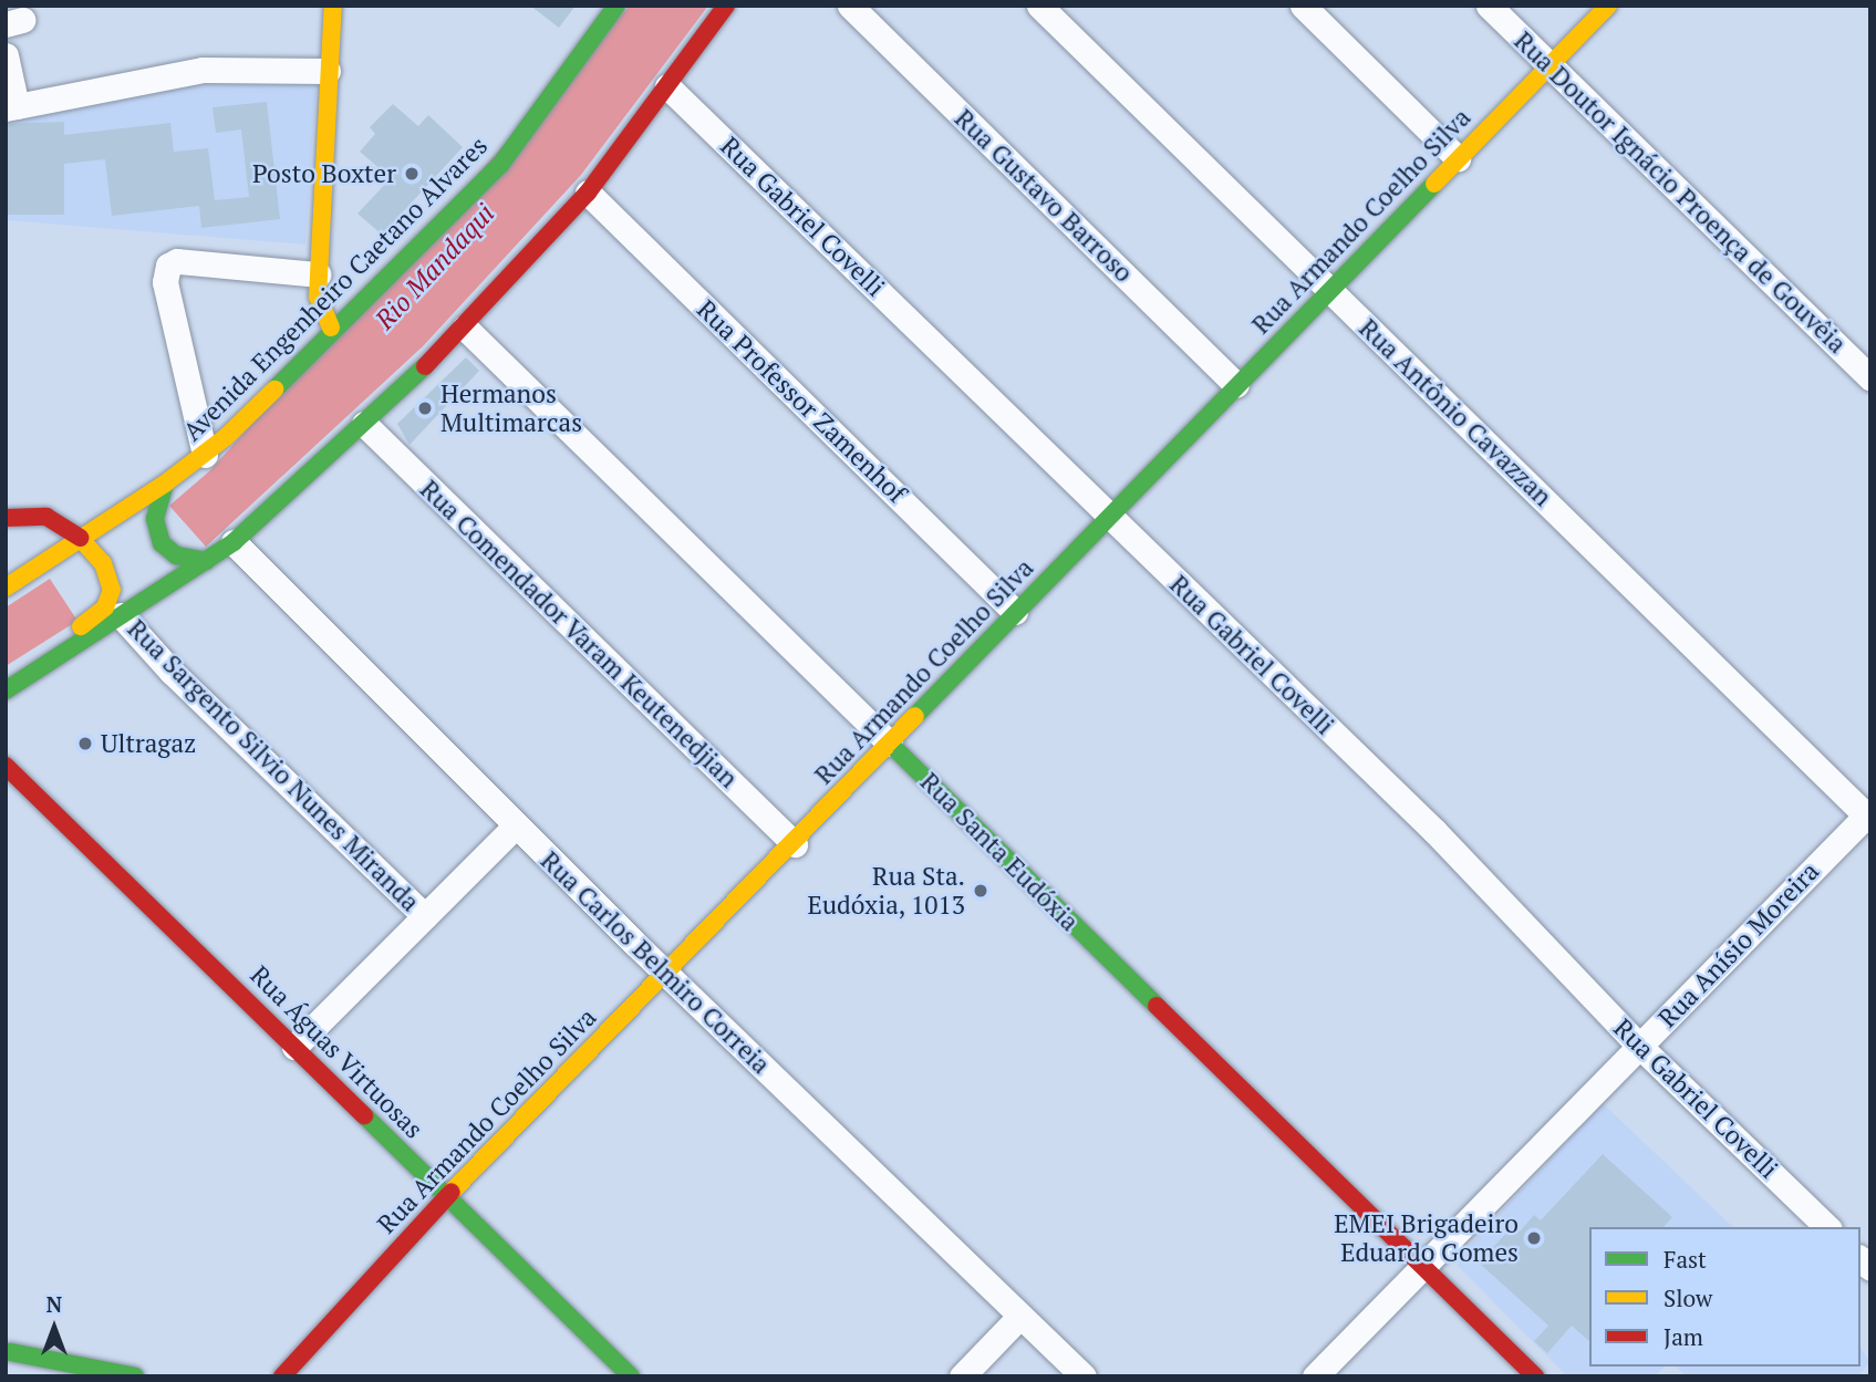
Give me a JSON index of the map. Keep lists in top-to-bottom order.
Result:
{
  "streets": {
    "street": [
      "Rua Doutor Ignácio Proença de Gouvêia",
      "Rua Gustavo Barroso",
      "Rua Gabriel Covelli",
      "Rua Armando Coelho Silva",
      "Avenida Engenheiro Caetano Alvares",
      "Rua Professor Zamenhof",
      "Rua Antônio Cavazzan",
      "Rua Comendador Varam Keutenedjian",
      "Rua Sargento Silvio Nunes Miranda",
      "Rua Santa Eudóxia",
      "Rua Anísio Moreira",
      "Rua Carlos Belmiro Correia",
      "Rua Águas Virtuosas"
    ]
  },
  "crossings": [
    ["Rua Doutor Ignácio Proença de Gouvêia", "Rua Armando Coelho Silva"],
    ["Rua Gustavo Barroso", "Rua Armando Coelho Silva"],
    ["Rua Gabriel Covelli", "Rua Armando Coelho Silva"],
    ["Rua Gabriel Covelli", "Rua Anísio Moreira"],
    ["Rua Armando Coelho Silva", "Rua Professor Zamenhof"],
    ["Rua Armando Coelho Silva", "Rua Antônio Cavazzan"],
    ["Rua Armando Coelho Silva", "Rua Comendador Varam Keutenedjian"],
    ["Rua Armando Coelho Silva", "Rua Santa Eudóxia"],
    ["Rua Armando Coelho Silva", "Rua Carlos Belmiro Correia"],
    ["Rua Armando Coelho Silva", "Rua Águas Virtuosas"],
    ["Rua Antônio Cavazzan", "Rua Anísio Moreira"],
    ["Rua Santa Eudóxia", "Rua Anísio Moreira"]
  ],
  "water": ["Rio Mandaqui"],
  "places": [
    "Posto Boxter",
    "Hermanos Multimarcas",
    "Ultragaz",
    "Rua Sta. Eudóxia, 1013",
    "EMEI Brigadeiro Eduardo Gomes"
  ],
  "legend": ["Fast", "Slow", "Jam"],
  "north": "top"
}
